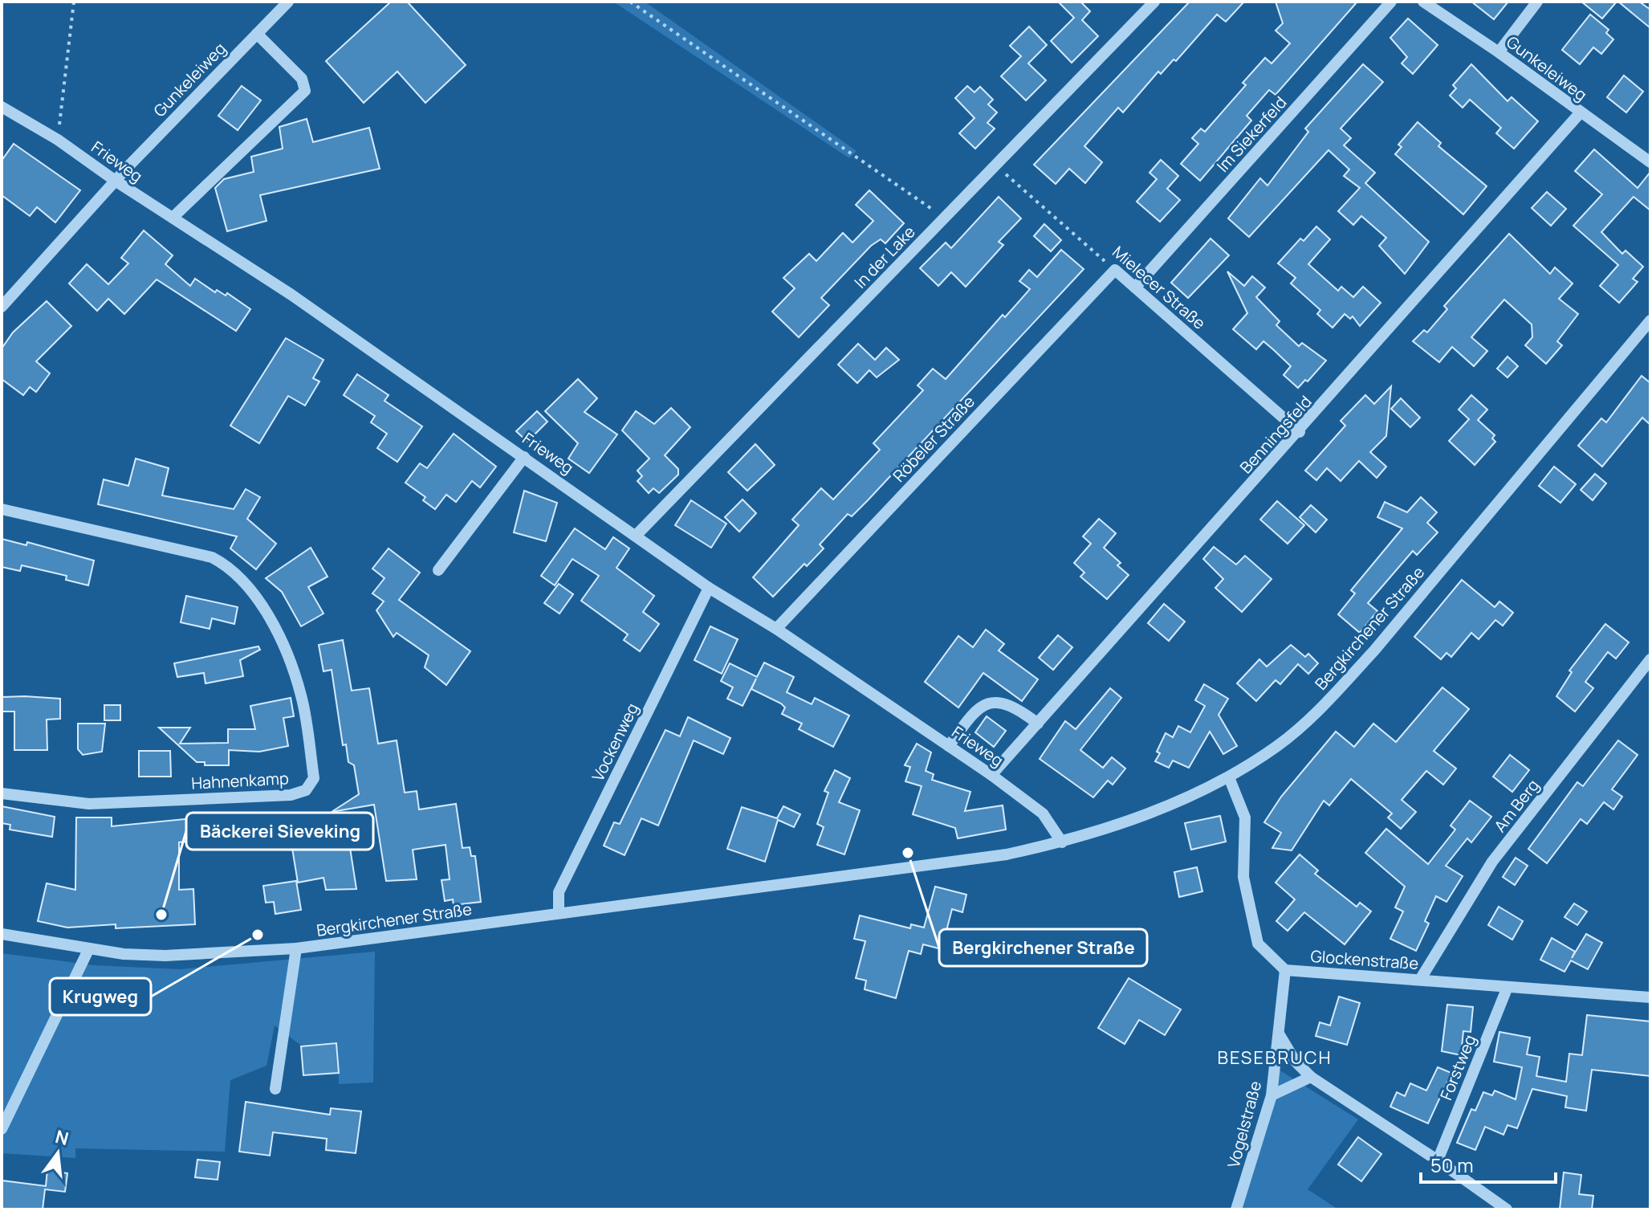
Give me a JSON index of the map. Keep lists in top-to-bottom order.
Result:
{
  "streets": {
    "street": [
      "Gunkeleiweg",
      "Im Siekerfeld",
      "Frieweg",
      "In der Lake",
      "Mielecer Straße",
      "Benningsfeld",
      "Röbeler Straße",
      "Bergkirchener Straße",
      "Vockenweg",
      "Hahnenkamp",
      "Am Berg",
      "Glockenstraße",
      "Forstweg",
      "Vogelstraße"
    ]
  },
  "crossings": [
    ["Gunkeleiweg", "Frieweg"],
    ["Gunkeleiweg", "Benningsfeld"],
    ["Im Siekerfeld", "Mielecer Straße"],
    ["Frieweg", "In der Lake"],
    ["Frieweg", "Benningsfeld"],
    ["Frieweg", "Röbeler Straße"],
    ["Frieweg", "Bergkirchener Straße"],
    ["Frieweg", "Vockenweg"],
    ["In der Lake", "Mielecer Straße"],
    ["Mielecer Straße", "Benningsfeld"],
    ["Mielecer Straße", "Röbeler Straße"],
    ["Bergkirchener Straße", "Vockenweg"],
    ["Am Berg", "Glockenstraße"],
    ["Glockenstraße", "Forstweg"],
    ["Glockenstraße", "Vogelstraße"]
  ],
  "districts": ["BESEBRUCH"],
  "places": ["Bergkirchener Straße", "Bäckerei Sieveking", "Krugweg"],
  "scale_bar": "50 m",
  "north": "top"
}
